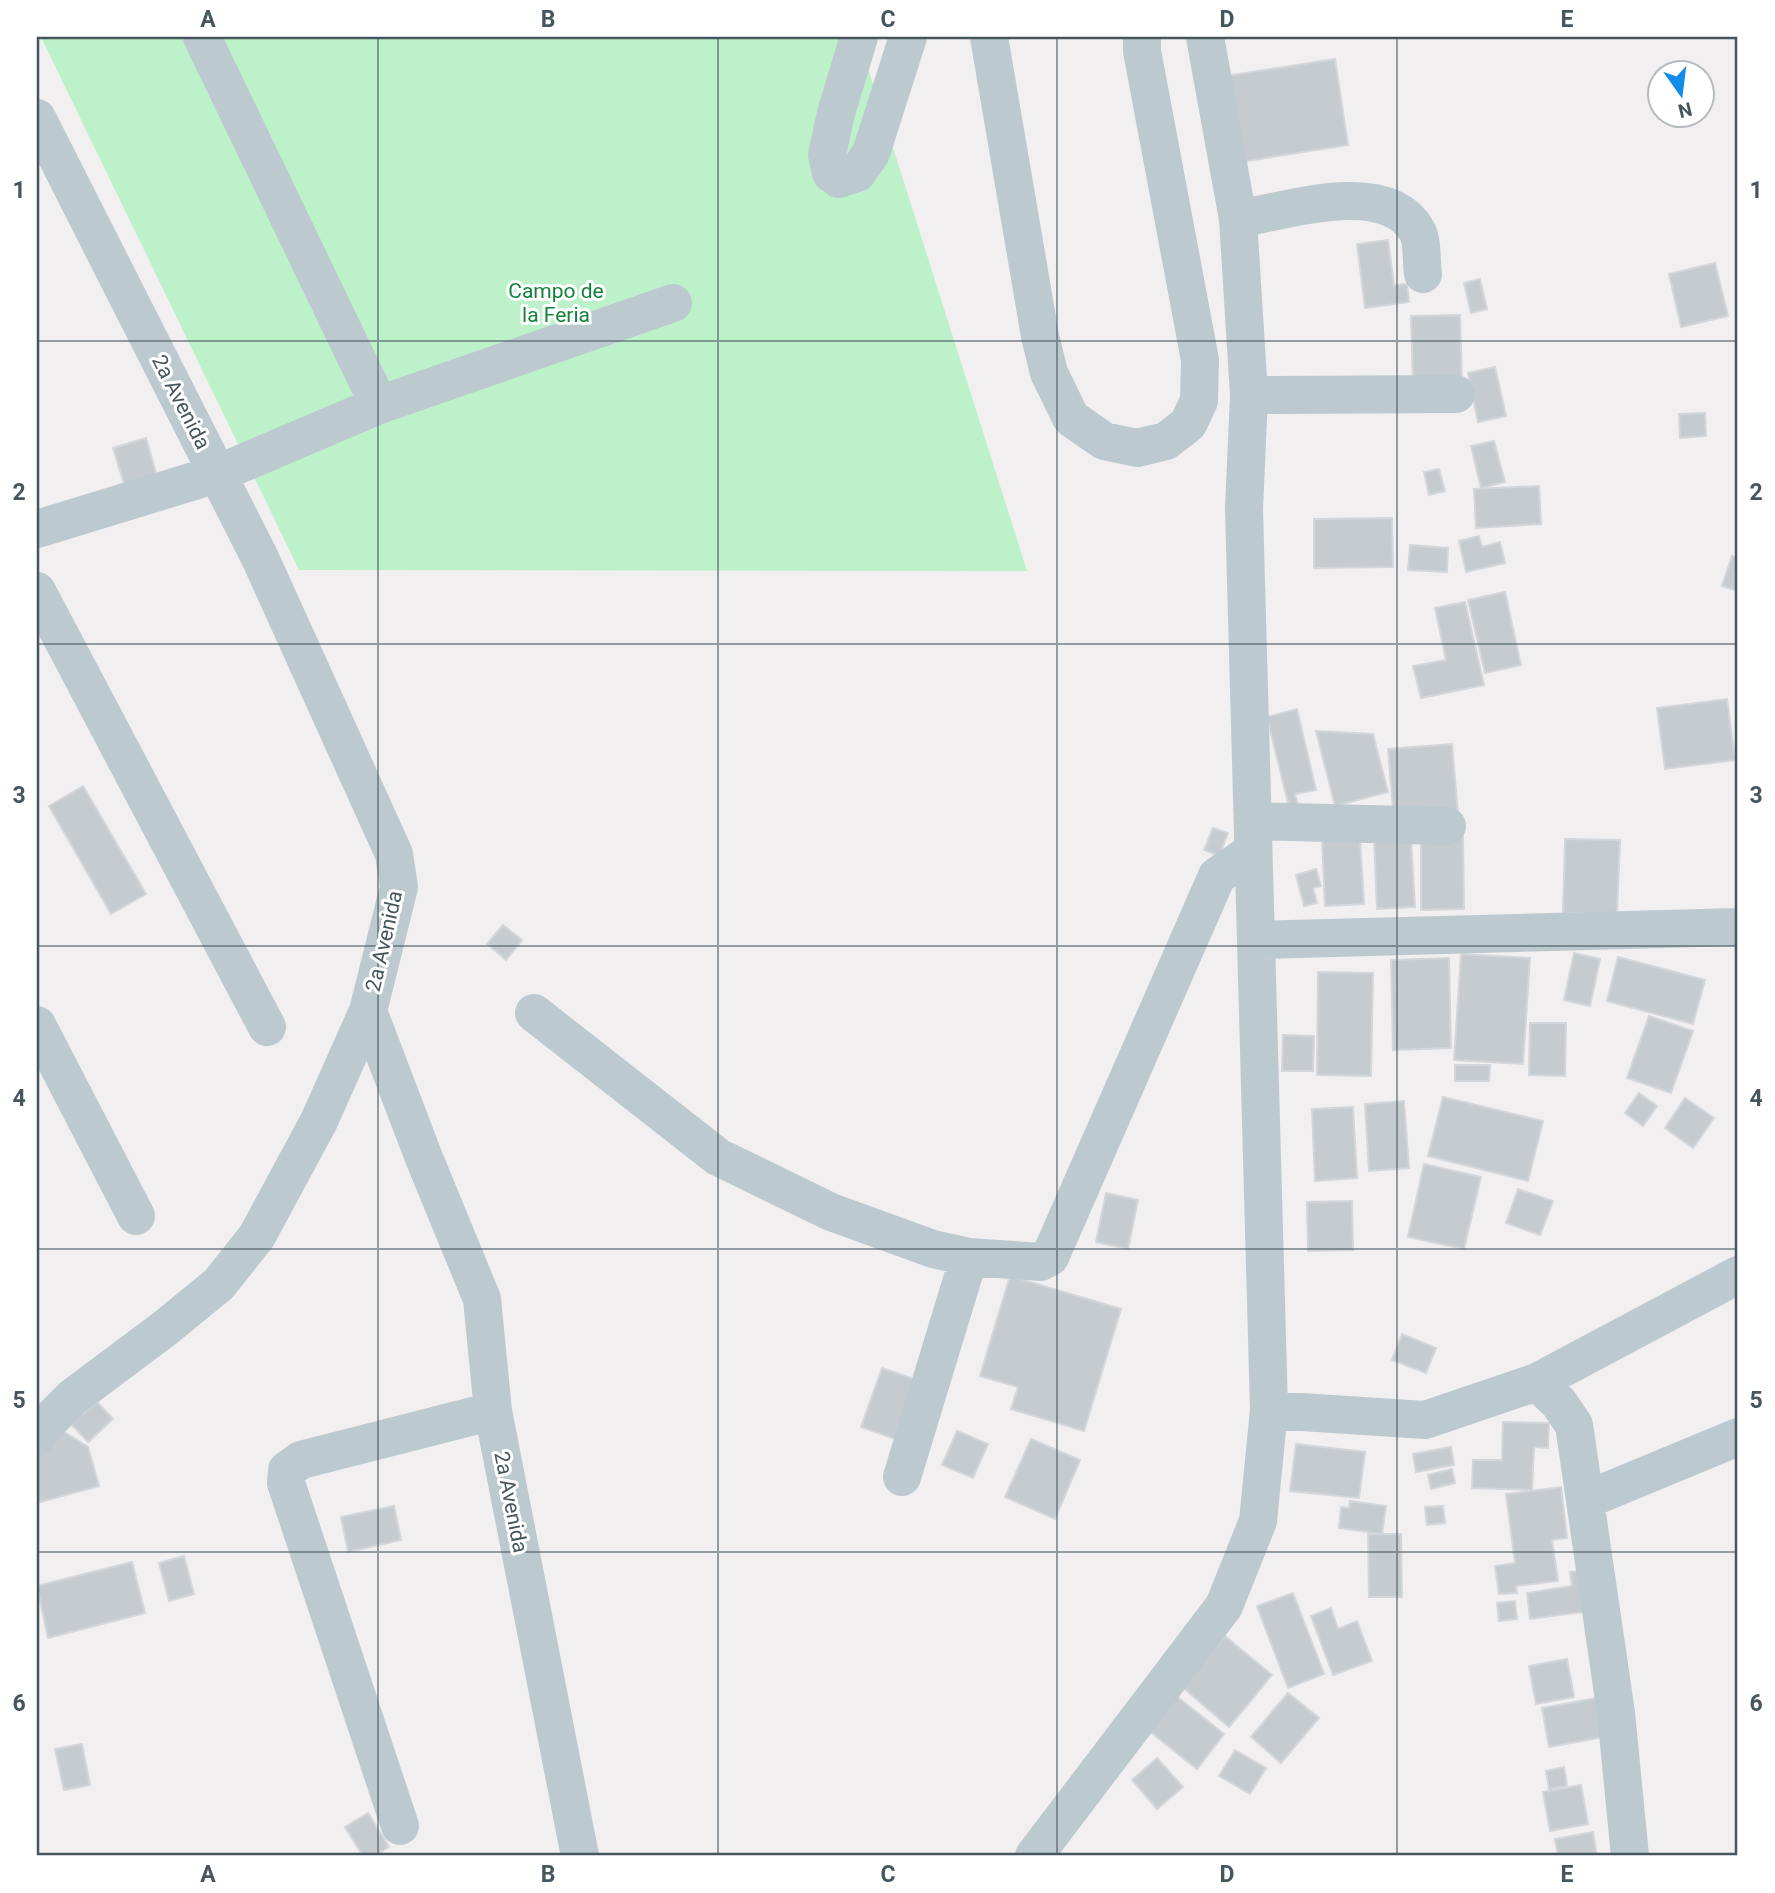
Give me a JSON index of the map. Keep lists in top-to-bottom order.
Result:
{
  "streets": {
    "street": ["2a Avenida"]
  },
  "parks": ["Campo de la Feria"],
  "north": "bottom",
  "grid": {
    "columns": [
      "A",
      "B",
      "C",
      "D",
      "E"
    ],
    "rows": [
      "1",
      "2",
      "3",
      "4",
      "5",
      "6"
    ]
  }
}
